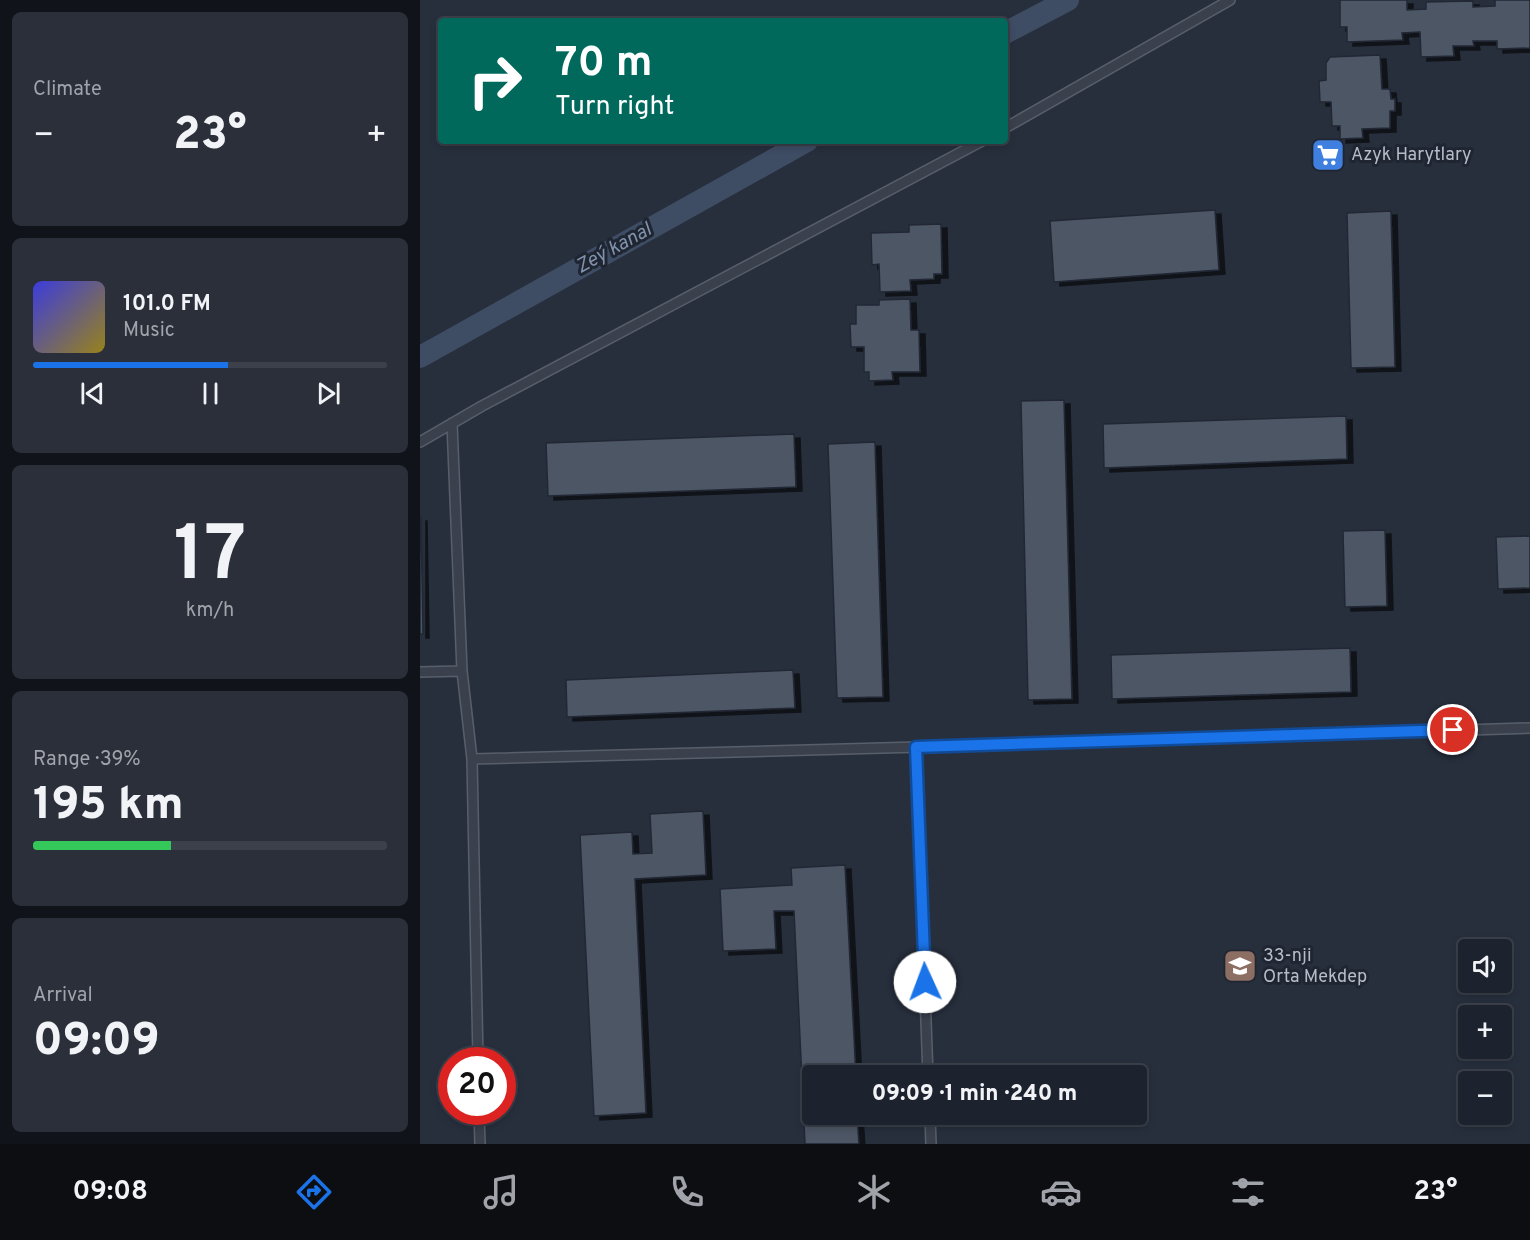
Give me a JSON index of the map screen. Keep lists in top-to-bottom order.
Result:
{
  "water": ["Zeý kanal"],
  "places": {
    "supermarket": ["Azyk Harytlary"],
    "school or university": ["33-nji Orta Mekdep"]
  },
  "page": {
    "tile": [
      "Climate",
      ["17", "km/h"],
      ["Range · 39%", "195 km"],
      ["Arrival", "09:09"]
    ],
    "turn": ["70 m", "Turn right"],
    "heat": ["−", "23°", "+"],
    "song": ["101.0 FM", "Music"],
    "map_buttons": ["+", "−"],
    "limit": "20",
    "trip": "09:09 · 1 min · 240 m",
    "tabs": ["09:08", "23°"]
  }
}
